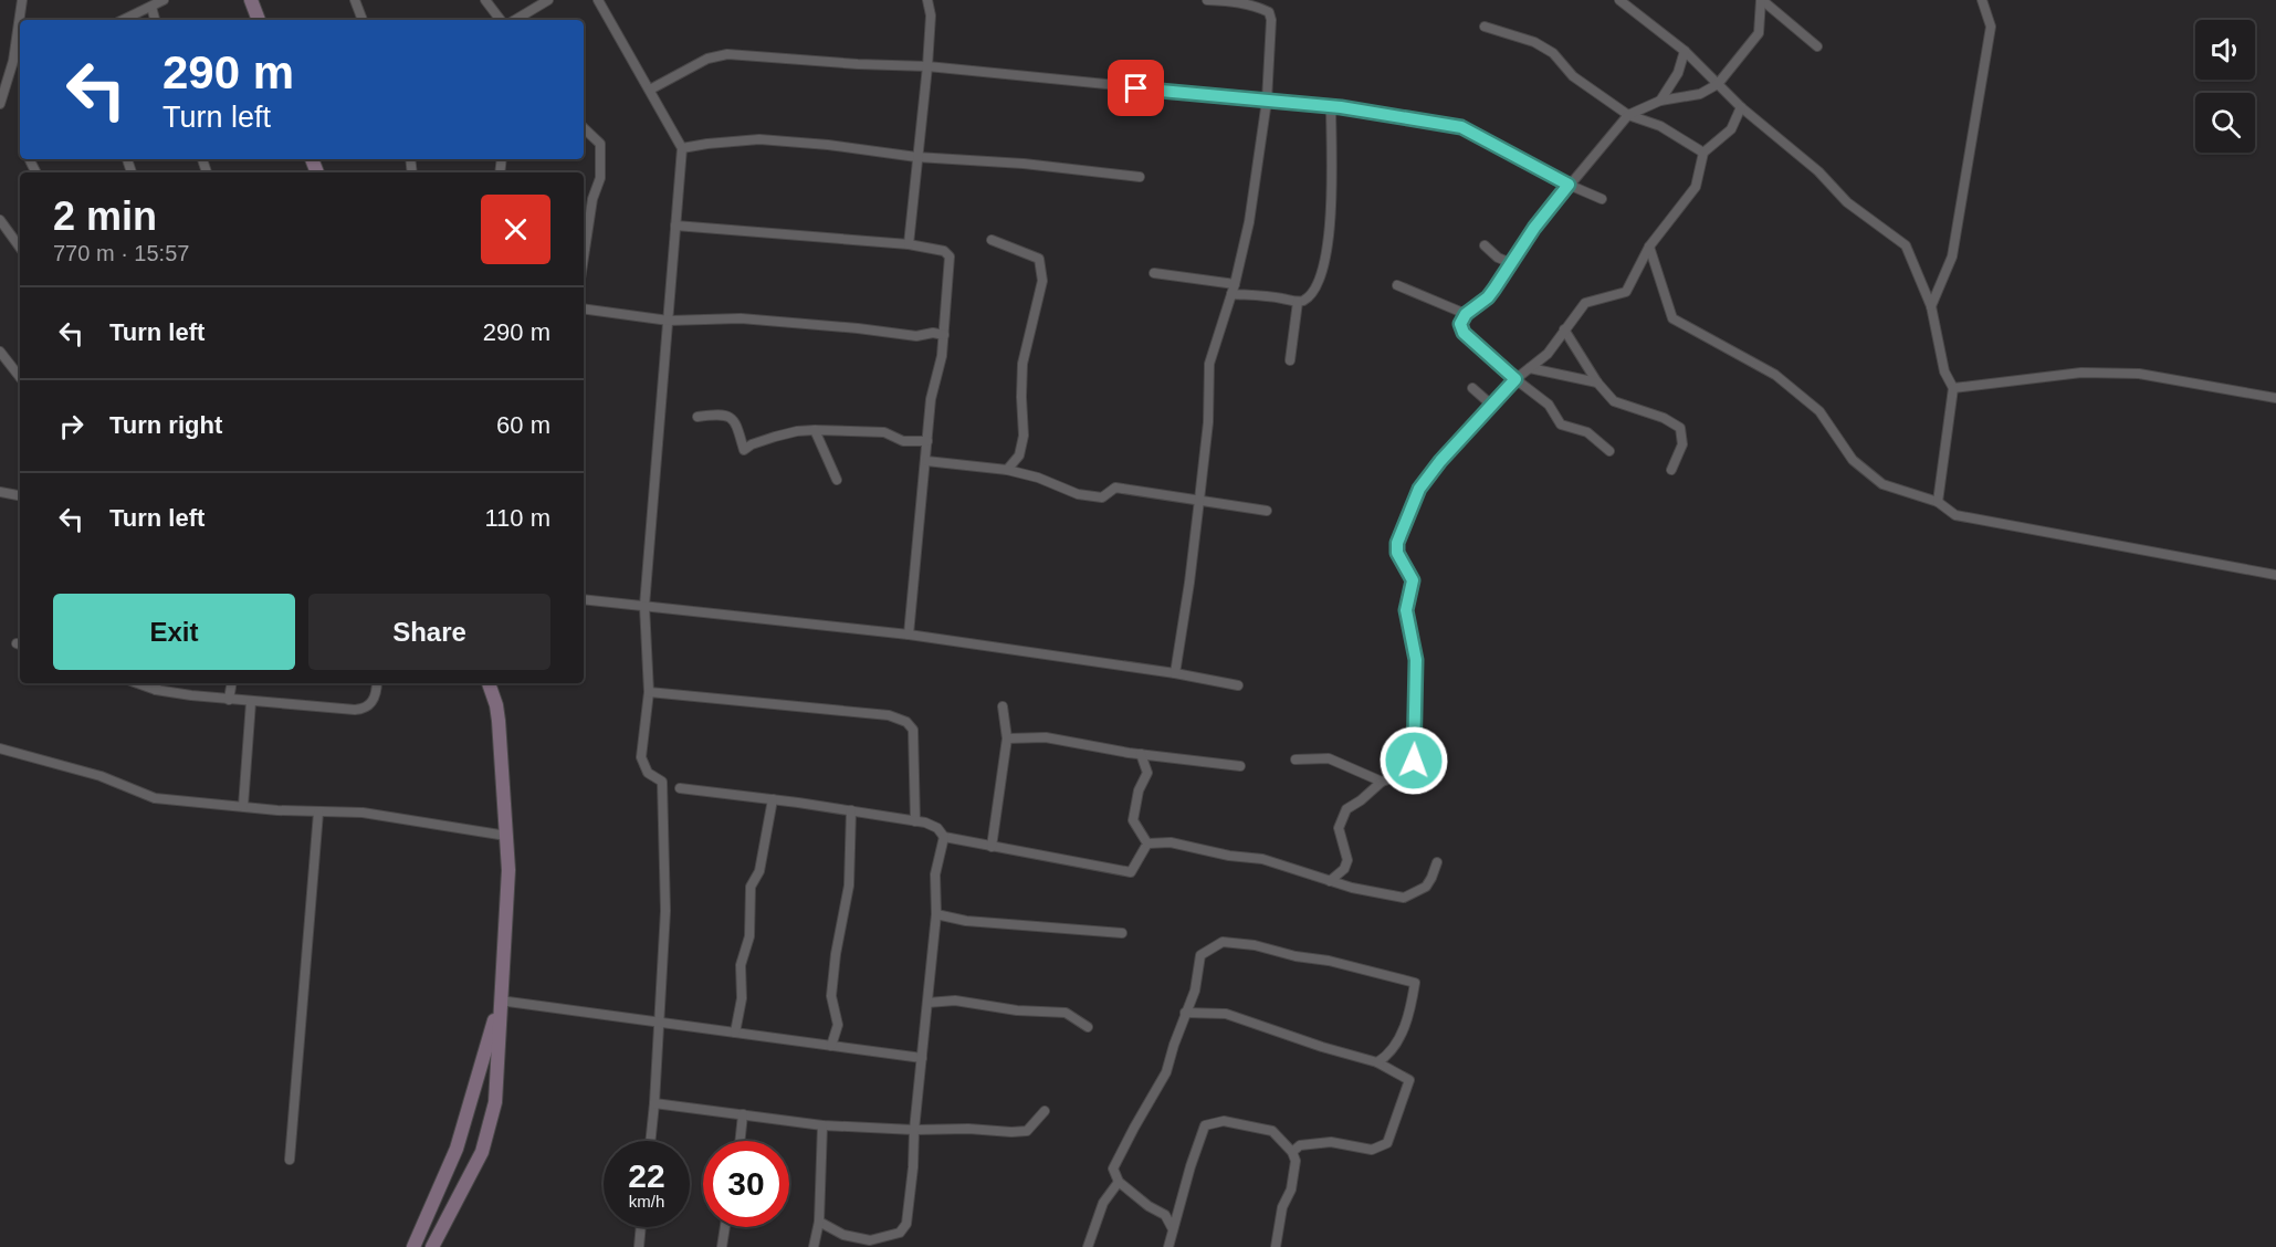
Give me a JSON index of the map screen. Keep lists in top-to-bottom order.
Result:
{
  "page": {
    "turn": ["290 m", "Turn left"],
    "heading": ["2 min", "770 m · 15:57"],
    "list": [
      {
        "name": "Turn left",
        "value": "290 m"
      },
      {
        "name": "Turn right",
        "value": "60 m"
      },
      {
        "name": "Turn left",
        "value": "110 m"
      }
    ],
    "buttons": ["Exit", "Share"],
    "speed": "22 km/h",
    "limit": "30"
  }
}
